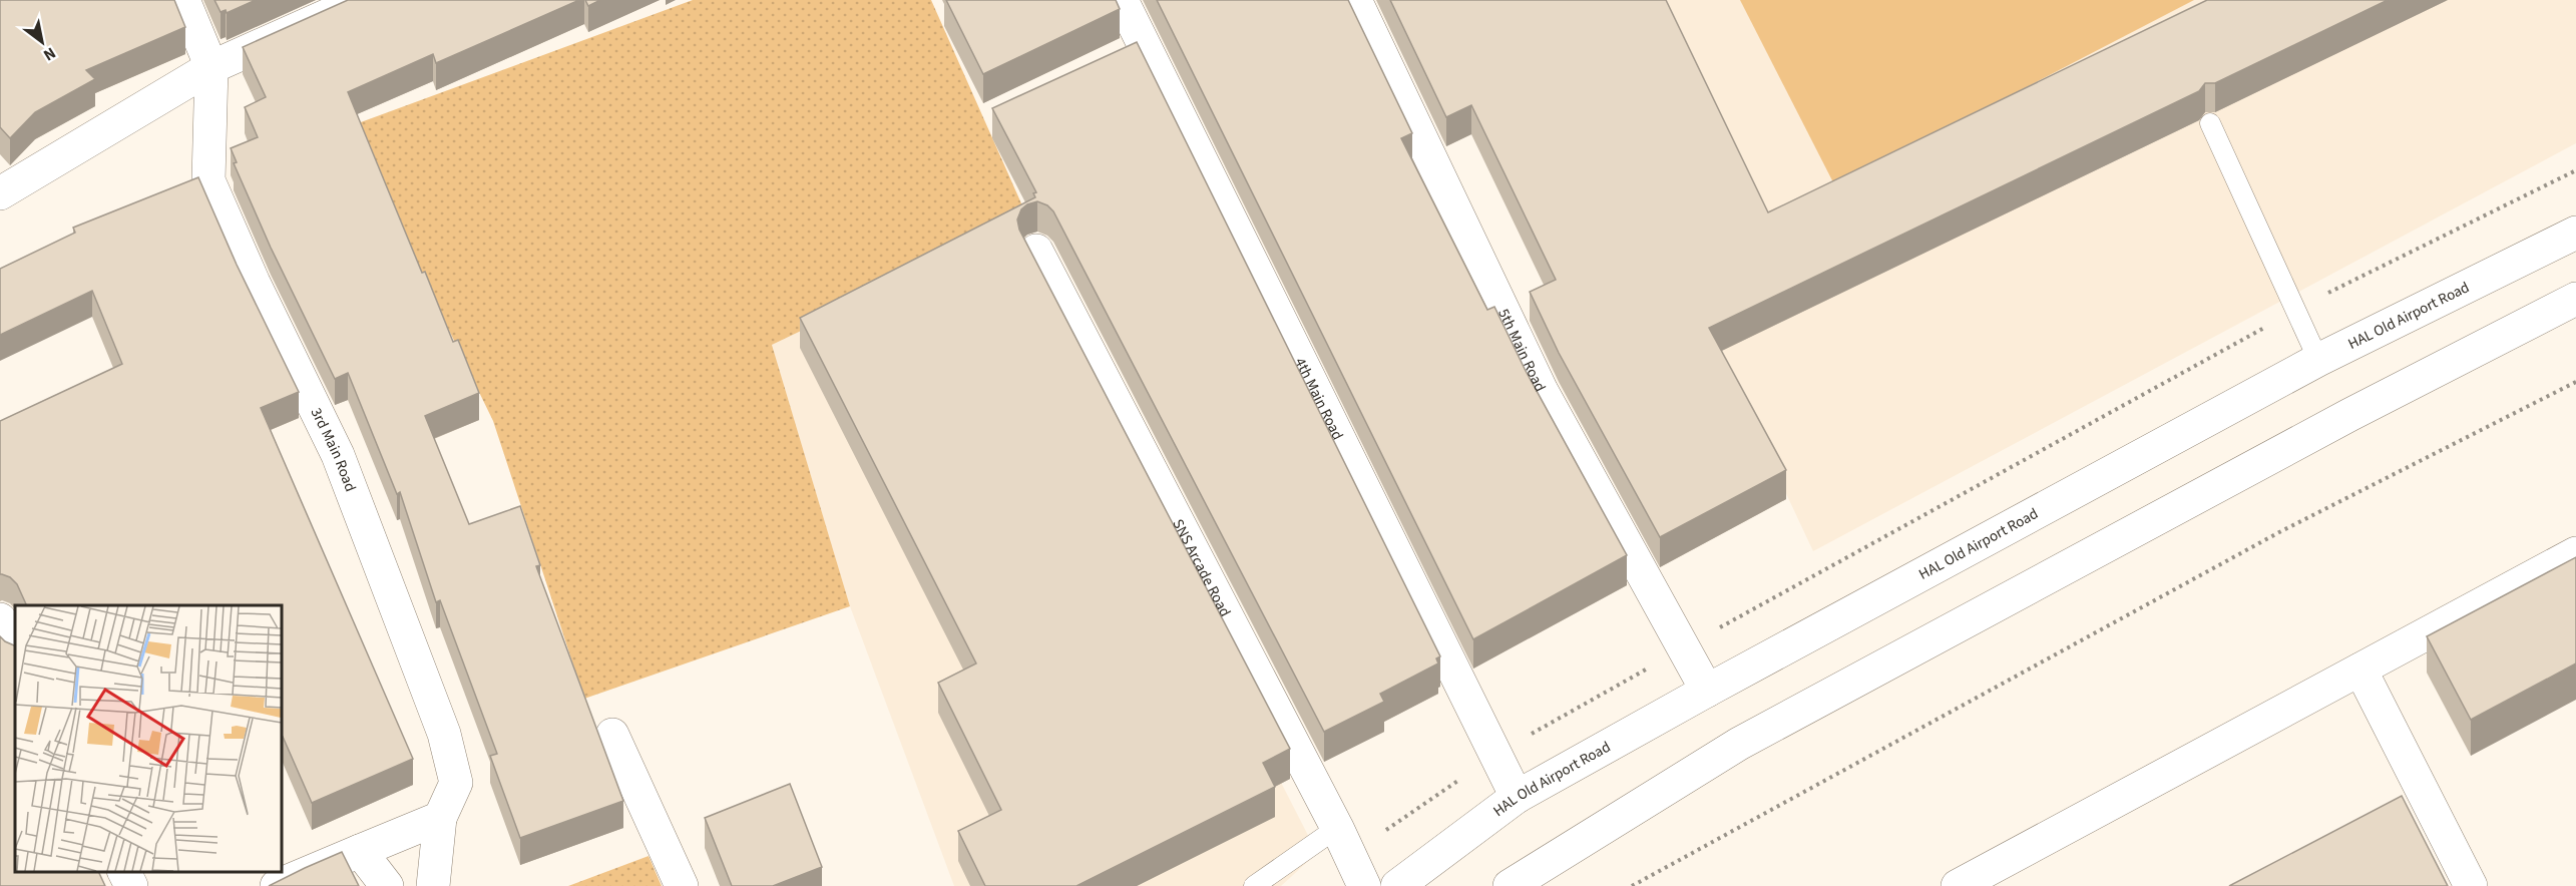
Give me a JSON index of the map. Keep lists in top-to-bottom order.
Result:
{
  "streets": {
    "street": [
      "HAL Old Airport Road",
      "5th Main Road",
      "4th Main Road",
      "3rd Main Road",
      "SNS Arcade Road"
    ]
  },
  "crossings": [
    ["HAL Old Airport Road", "5th Main Road"],
    ["HAL Old Airport Road", "4th Main Road"]
  ],
  "north": "bottom right"
}
